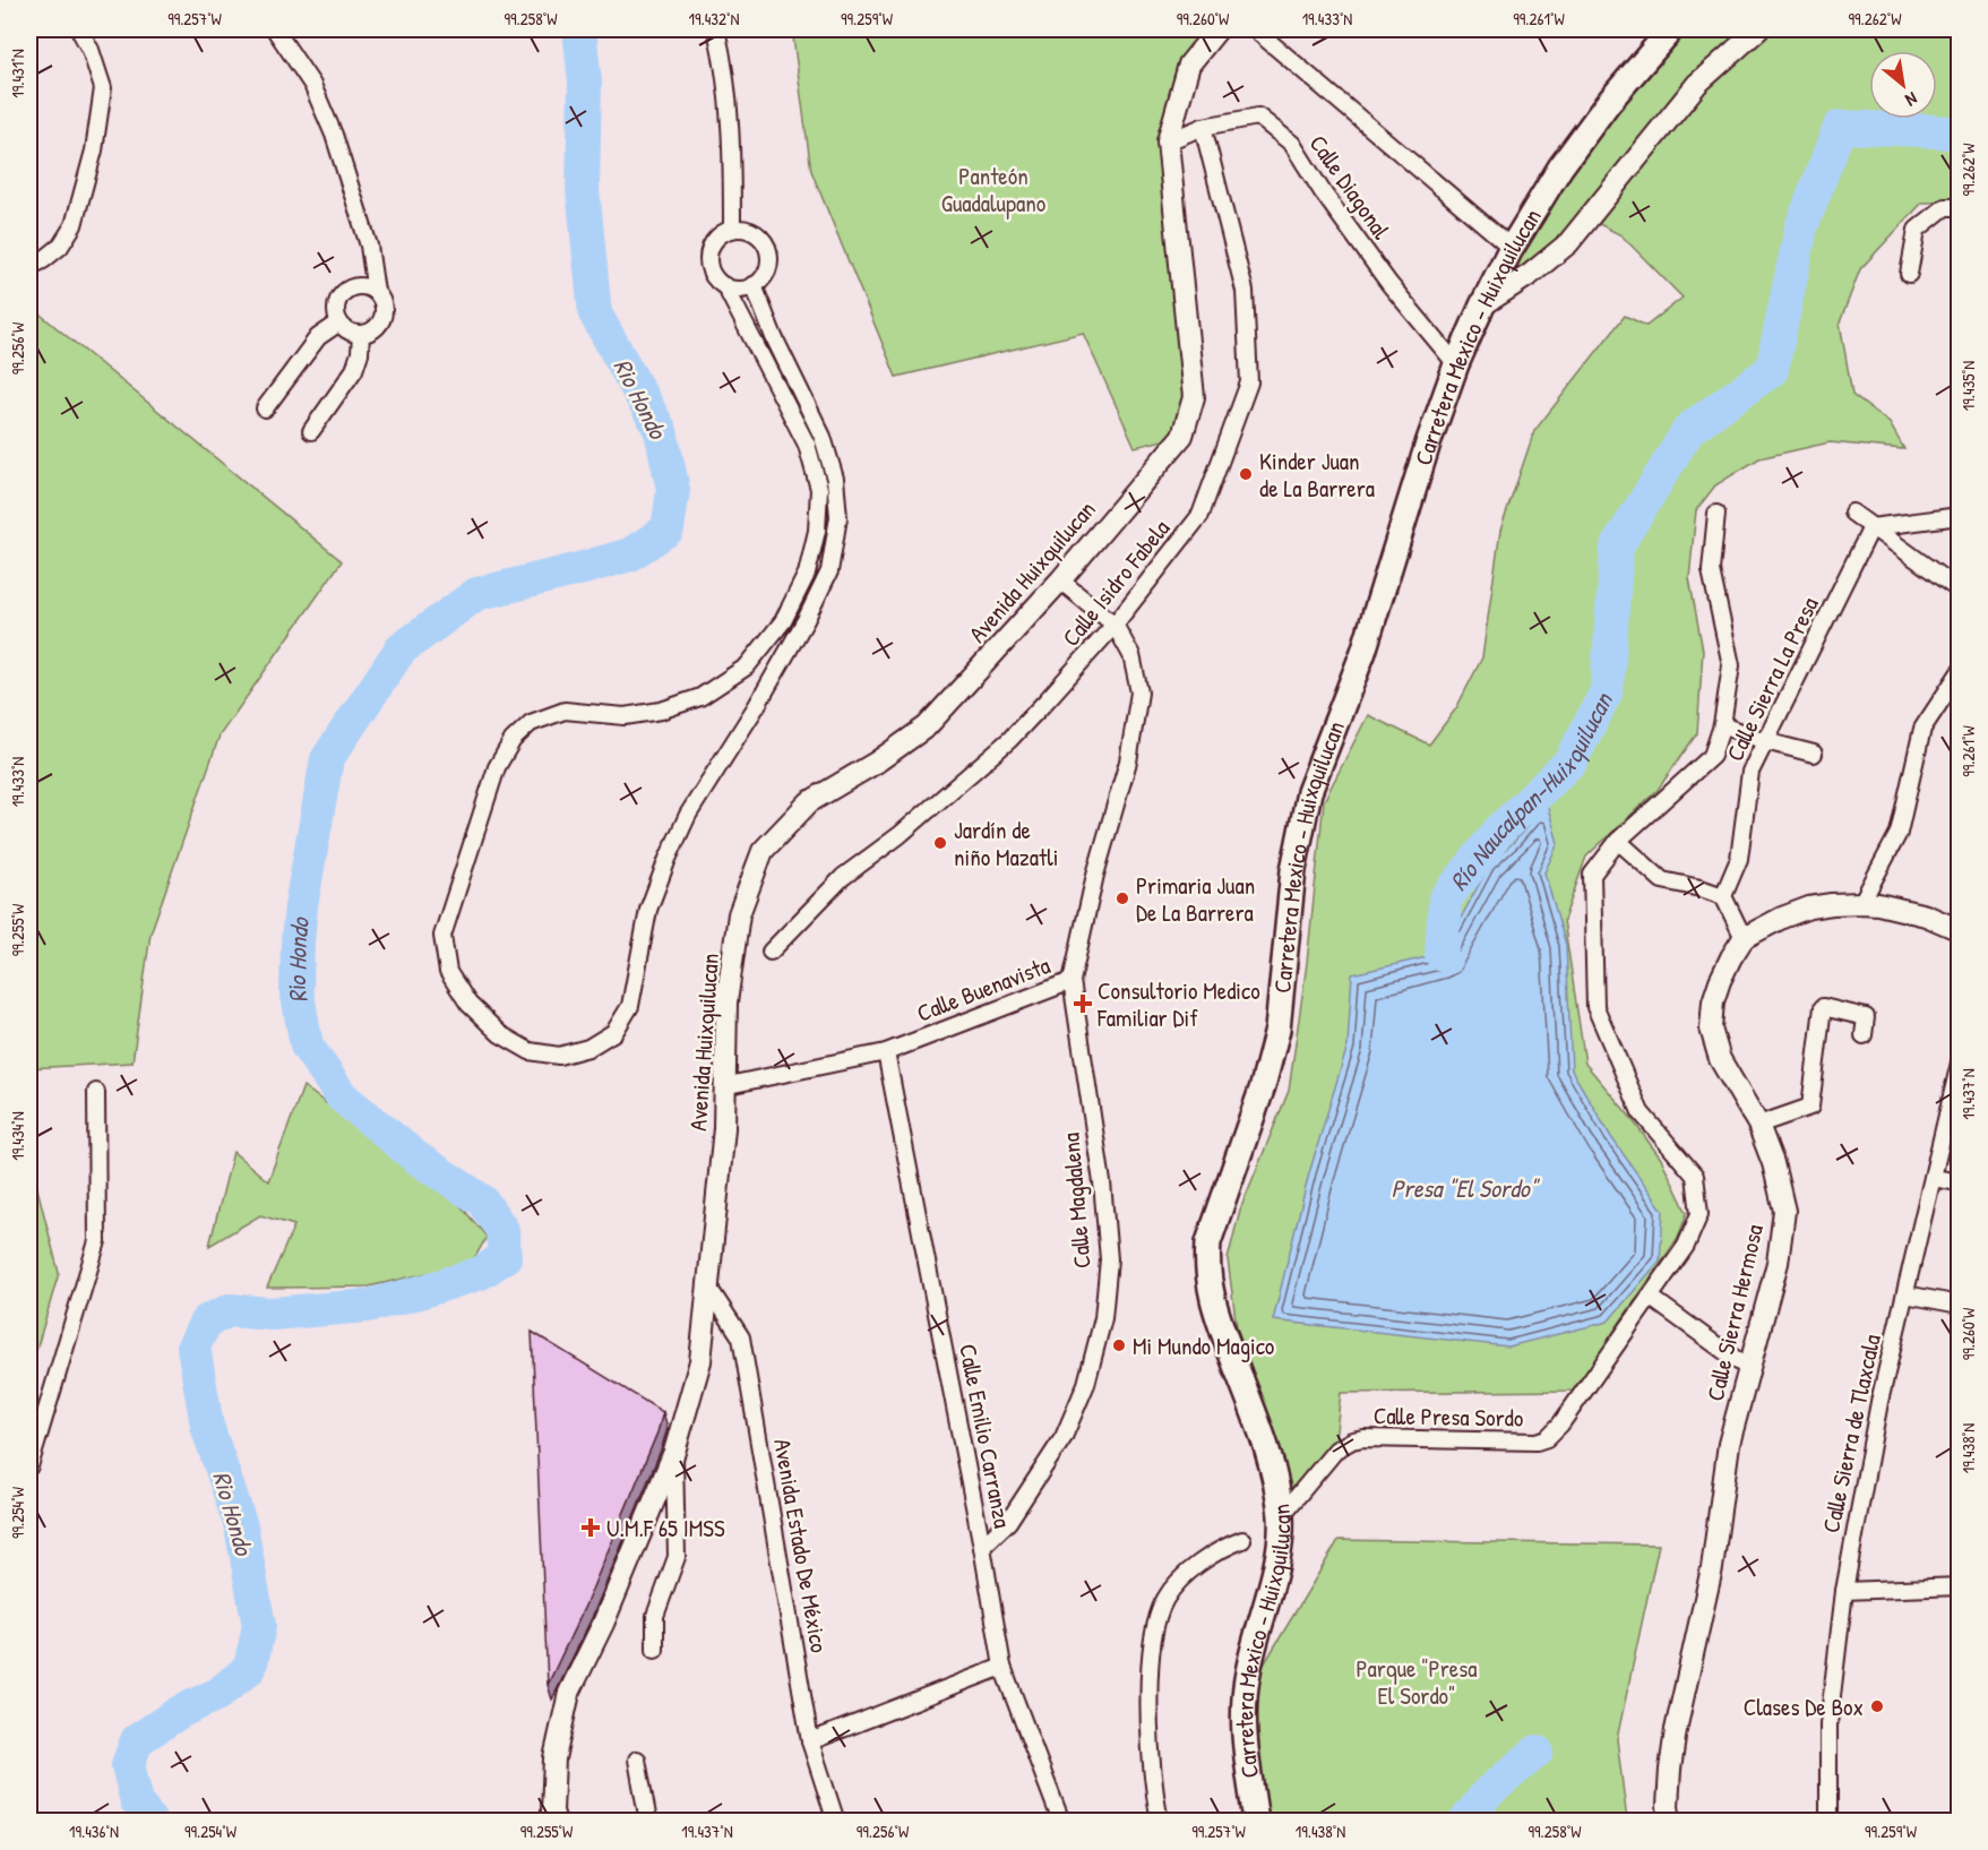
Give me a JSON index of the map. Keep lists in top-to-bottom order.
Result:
{
  "streets": {
    "main road": ["Carretera Mexico - Huixquilucan"],
    "street": [
      "Calle Diagonal",
      "Avenida Huixquilucan",
      "Calle Isidro Fabela",
      "Calle Sierra La Presa",
      "Calle Buenavista",
      "Calle Magdalena",
      "Calle Sierra Hermosa",
      "Calle Presa Sordo",
      "Calle Sierra de Tlaxcala",
      "Calle Emilio Carranza",
      "Avenida Estado De México"
    ]
  },
  "crossings": [
    ["Calle Diagonal", "Carretera Mexico - Huixquilucan"],
    ["Calle Diagonal", "Avenida Huixquilucan"],
    ["Calle Diagonal", "Calle Isidro Fabela"],
    ["Carretera Mexico - Huixquilucan", "Calle Presa Sordo"],
    ["Avenida Huixquilucan", "Calle Buenavista"],
    ["Avenida Huixquilucan", "Avenida Estado De México"],
    ["Calle Isidro Fabela", "Calle Buenavista"],
    ["Calle Buenavista", "Calle Magdalena"],
    ["Calle Buenavista", "Calle Emilio Carranza"],
    ["Calle Magdalena", "Calle Emilio Carranza"]
  ],
  "water": ["Rio Hondo", "Río Naucalpan-Huixquilucan", "Presa \"El Sordo\""],
  "parks": ["Panteón Guadalupano", "Parque \"Presa El Sordo\""],
  "places": {
    "other": [
      "Kinder Juan de La Barrera",
      "Jardín de niño Mazatli",
      "Primaria Juan De La Barrera",
      "Mi Mundo Magico",
      "Clases De Box"
    ],
    "health": ["Consultorio Medico Familiar Dif", "U.M.F 65 IMSS"]
  },
  "north": "bottom right",
  "coordinates": [
    "99.257°W",
    "99.258°W",
    "19.432°N",
    "99.259°W",
    "99.260°W",
    "19.433°N",
    "99.261°W",
    "99.262°W",
    "19.431°N",
    "99.256°W",
    "19.435°N",
    "99.255°W",
    "19.437°N",
    "19.434°N",
    "19.438°N",
    "99.254°W",
    "19.436°N"
  ]
}
